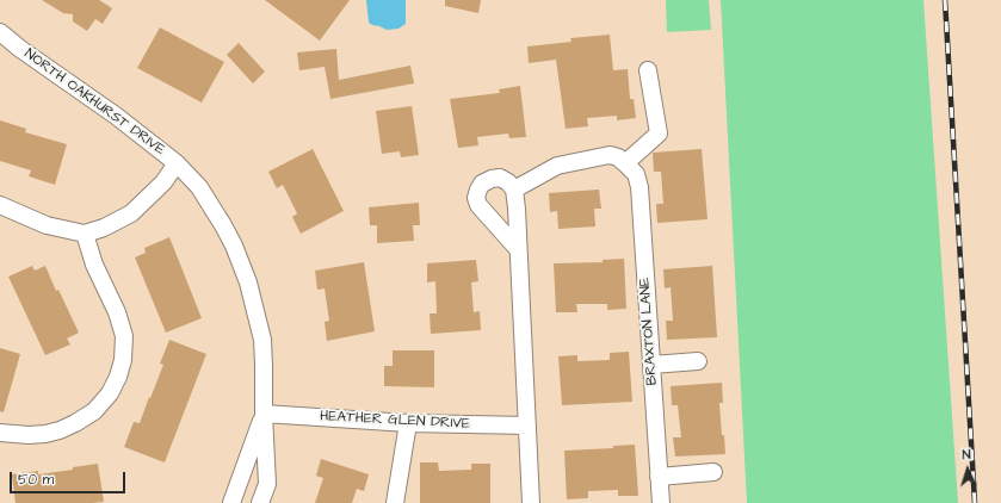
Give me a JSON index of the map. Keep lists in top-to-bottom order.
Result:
{
  "streets": {
    "street": ["NORTH OAKHURST DRIVE", "BRAXTON LANE", "HEATHER GLEN DRIVE"]
  },
  "crossings": [
    ["NORTH OAKHURST DRIVE", "HEATHER GLEN DRIVE"]
  ],
  "scale_bar": "50 m",
  "north": "top"
}
